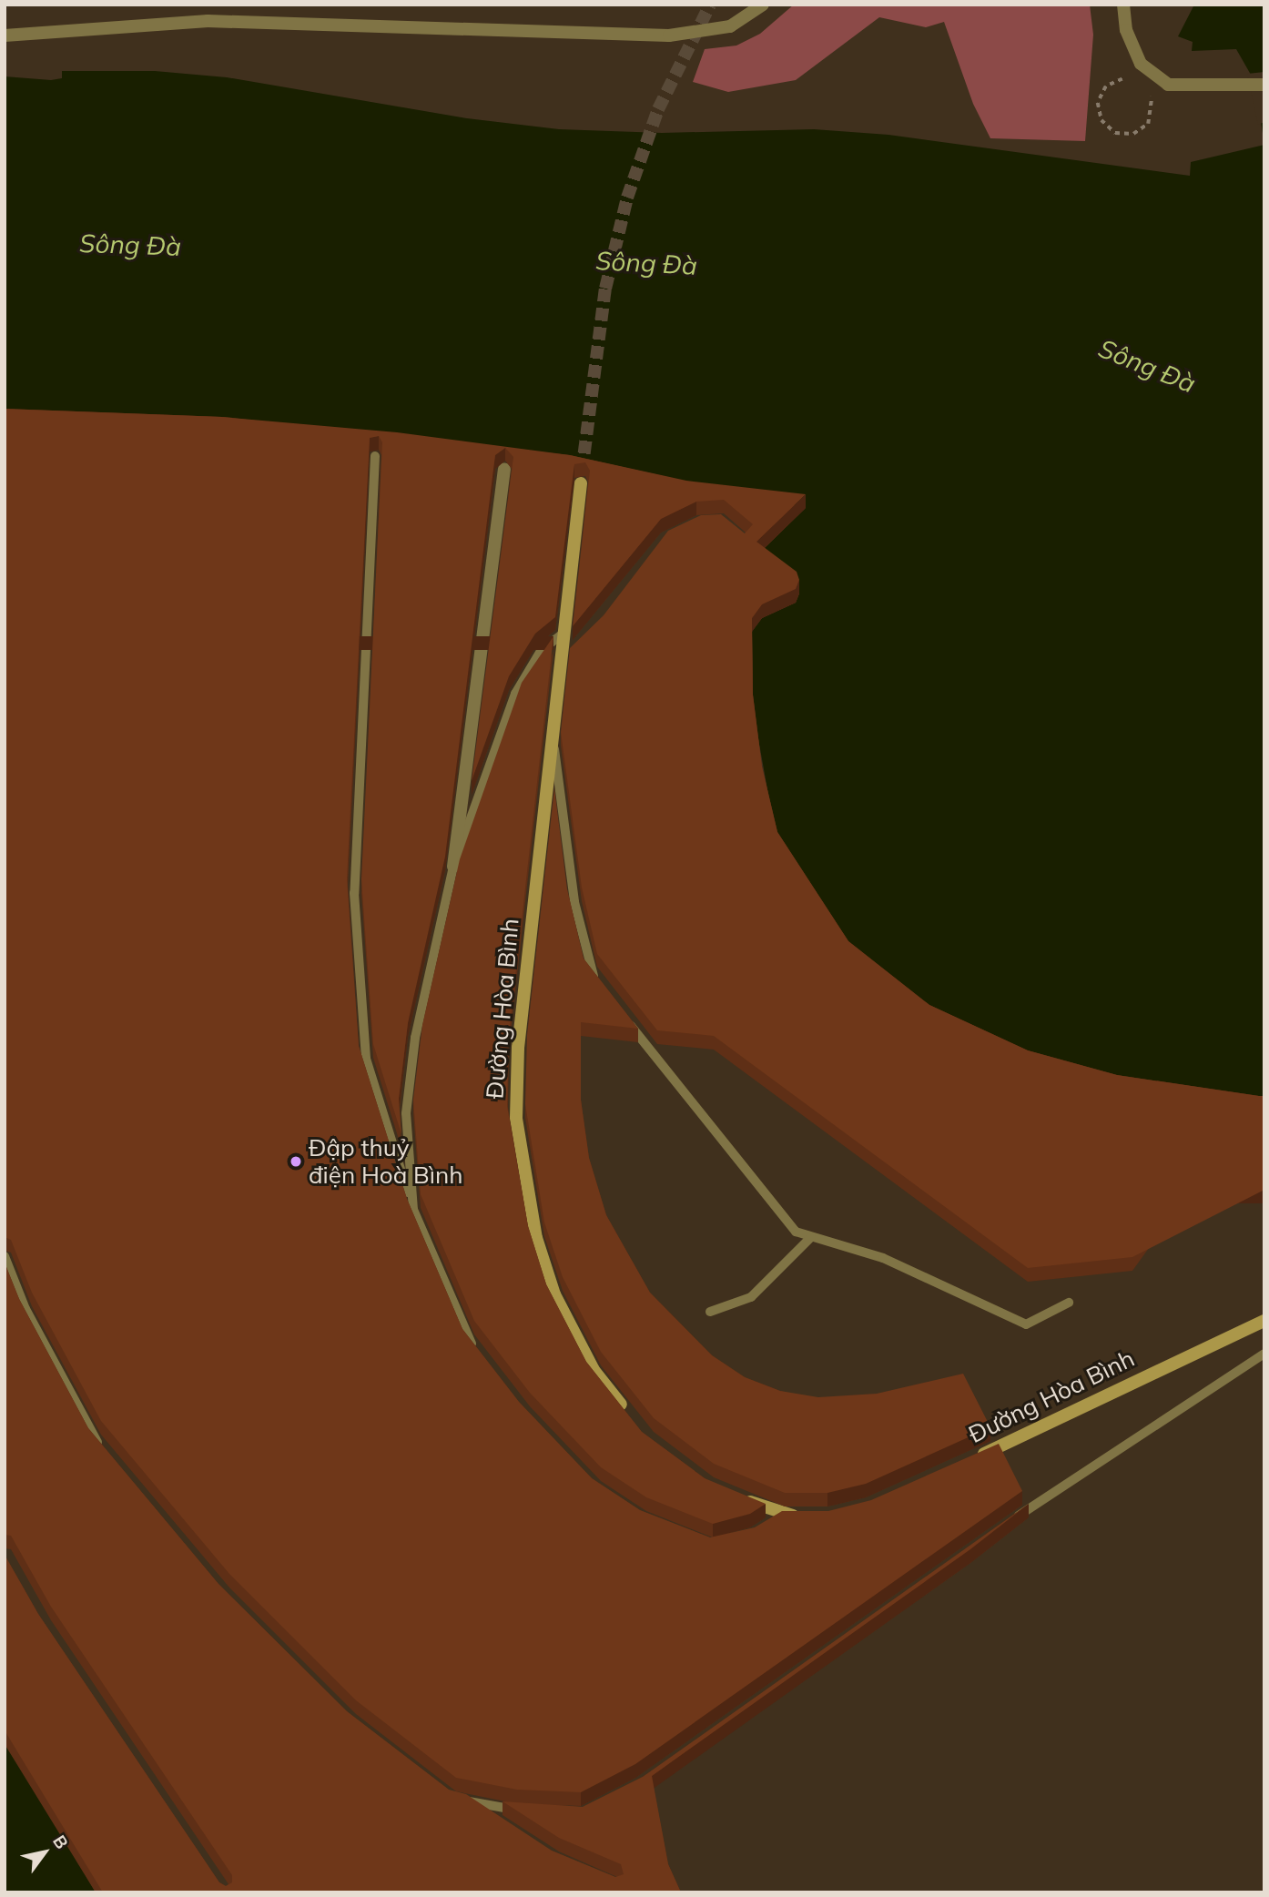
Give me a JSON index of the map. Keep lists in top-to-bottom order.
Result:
{
  "streets": {
    "main road": ["Đường Hòa Bình"]
  },
  "water": ["Sông Đà"],
  "places": ["Đập thuỷ điện Hoà Bình"],
  "north": "top right"
}
